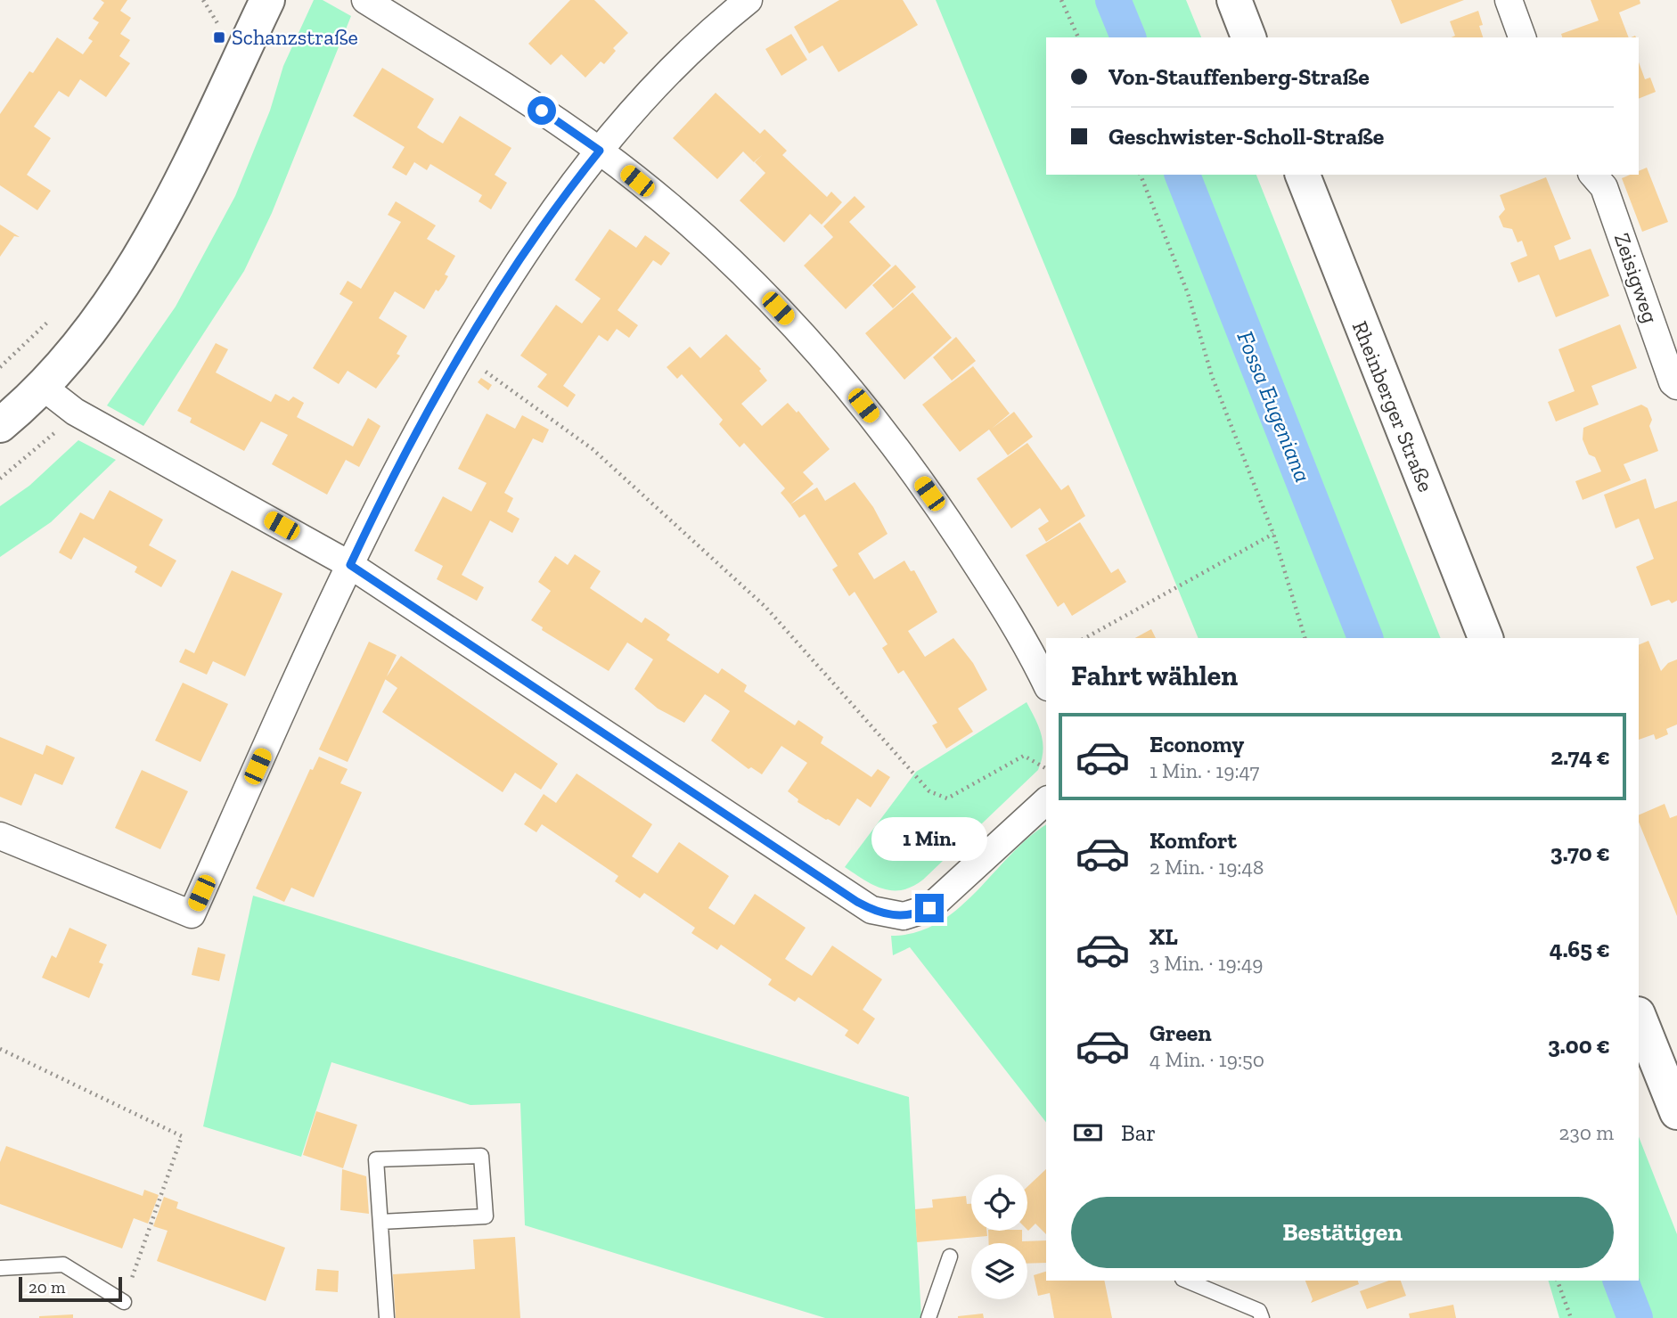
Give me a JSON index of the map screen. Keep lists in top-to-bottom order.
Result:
{
  "streets": {
    "main road": ["Rheinberger Straße"],
    "street": ["Zeisigweg"]
  },
  "water": ["Fossa Eugeniana"],
  "places": {
    "transit": ["Schanzstraße"]
  },
  "scale_bar": "20 m",
  "page": {
    "banner": ["Von-Stauffenberg-Straße", "Geschwister-Scholl-Straße"],
    "heading": "Fahrt wählen",
    "list": [
      {
        "name": "Economy",
        "note": "1 Min. · 19:47",
        "value": "2.74 €"
      },
      {
        "name": "Komfort",
        "note": "2 Min. · 19:48",
        "value": "3.70 €"
      },
      {
        "name": "XL",
        "note": "3 Min. · 19:49",
        "value": "4.65 €"
      },
      {
        "name": "Green",
        "note": "4 Min. · 19:50",
        "value": "3.00 €"
      }
    ],
    "bubble": "1 Min.",
    "pay": ["Bar", "230 m"],
    "buttons": "Bestätigen",
    "scale": "20 m"
  }
}
